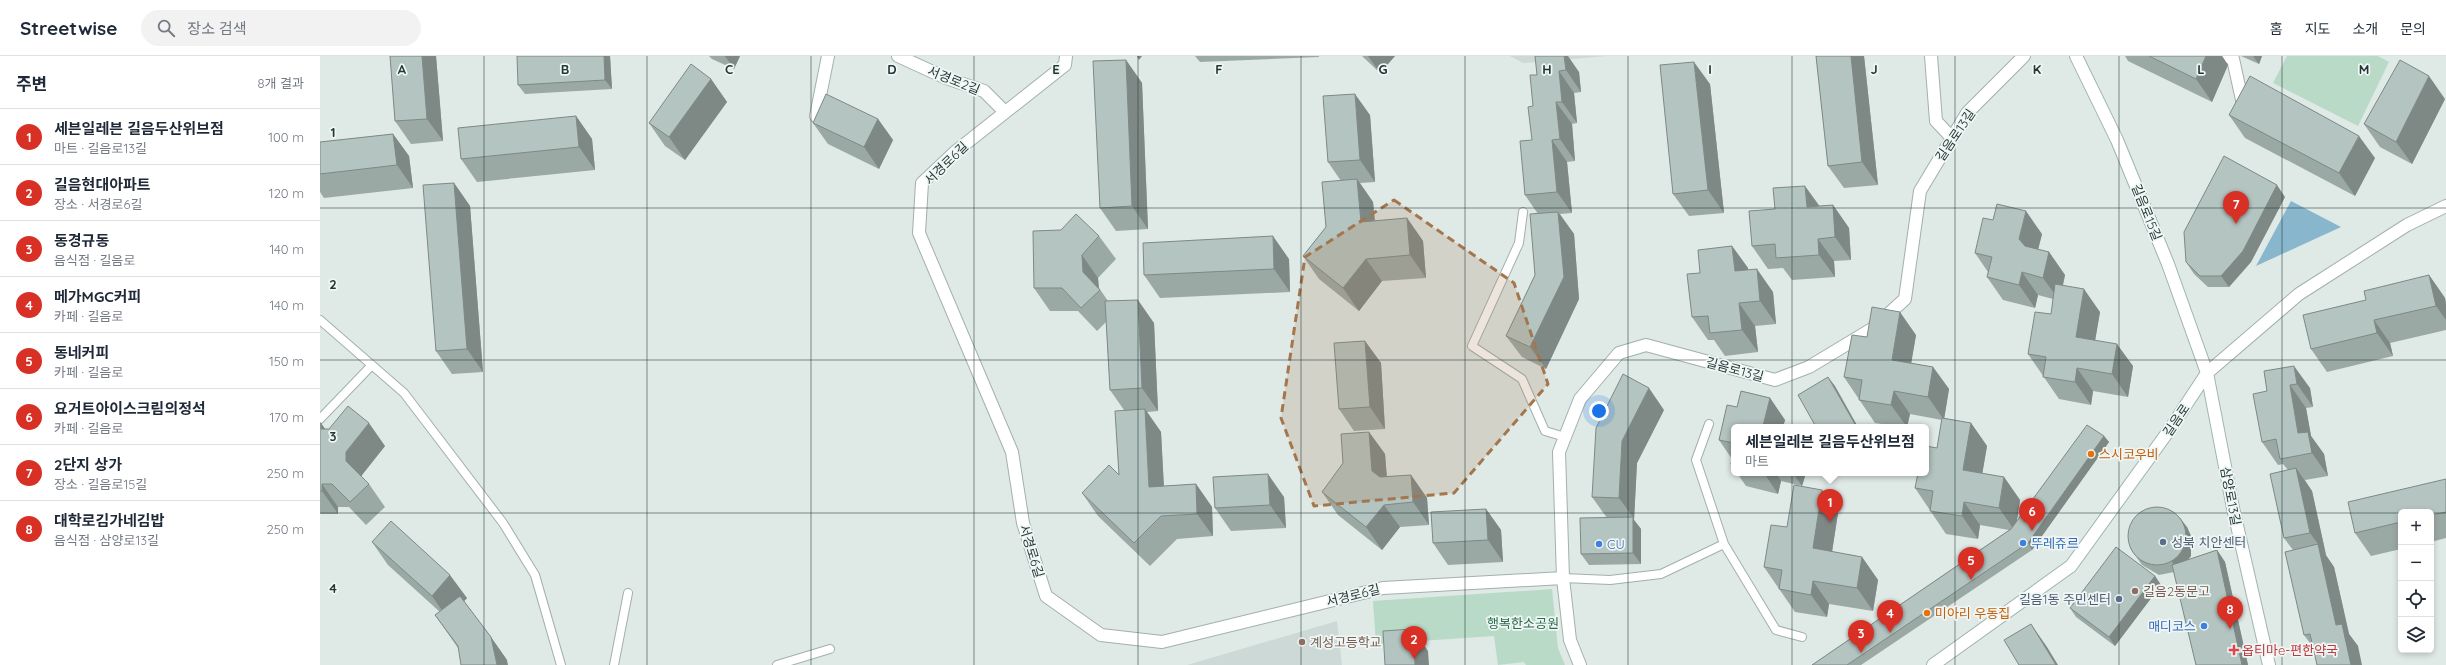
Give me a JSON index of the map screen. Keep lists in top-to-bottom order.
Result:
{
  "streets": {
    "street": [
      "서경로2길",
      "길음로13길",
      "서경로6길",
      "길음로15길",
      "길음로",
      "삼양로13길"
    ]
  },
  "crossings": [
    ["서경로2길", "서경로6길"],
    ["길음로13길", "서경로6길"],
    ["길음로15길", "길음로"],
    ["길음로15길", "삼양로13길"],
    ["길음로", "삼양로13길"]
  ],
  "parks": ["행복한소공원"],
  "places": {
    "other": [
      "스시코우비",
      "성북 치안센터",
      "뚜레쥬르",
      "CU",
      "길음2동문고",
      "길음1동 주민센터",
      "미아리 우동집",
      "매디코스",
      "계성고등학교"
    ],
    "health": ["옵티마e-편한약국"]
  },
  "page": {
    "header": "Streetwise",
    "search": "장소 검색",
    "nav": [
      "홈",
      "지도",
      "소개",
      "문의"
    ],
    "heading": ["주변", "8개 결과"],
    "list": [
      {
        "mark": "1",
        "name": "세븐일레븐 길음두산위브점",
        "note": "마트 · 길음로13길",
        "value": "100 m"
      },
      {
        "mark": "2",
        "name": "길음현대아파트",
        "note": "장소 · 서경로6길",
        "value": "120 m"
      },
      {
        "mark": "3",
        "name": "동경규동",
        "note": "음식점 · 길음로",
        "value": "140 m"
      },
      {
        "mark": "4",
        "name": "메가MGC커피",
        "note": "카페 · 길음로",
        "value": "140 m"
      },
      {
        "mark": "5",
        "name": "동네커피",
        "note": "카페 · 길음로",
        "value": "150 m"
      },
      {
        "mark": "6",
        "name": "요거트아이스크림의정석",
        "note": "카페 · 길음로",
        "value": "170 m"
      },
      {
        "mark": "7",
        "name": "2단지 상가",
        "note": "장소 · 길음로15길",
        "value": "250 m"
      },
      {
        "mark": "8",
        "name": "대학로김가네김밥",
        "note": "음식점 · 삼양로13길",
        "value": "250 m"
      }
    ],
    "pins": [
      "7",
      "1",
      "6",
      "5",
      "8",
      "4",
      "3",
      "2"
    ],
    "popup": ["세븐일레븐 길음두산위브점", "마트"],
    "map_buttons": ["+", "−"]
  },
  "grid": {
    "columns": [
      "A",
      "B",
      "C",
      "D",
      "E",
      "F",
      "G",
      "H",
      "I",
      "J",
      "K",
      "L",
      "M"
    ],
    "rows": [
      "1",
      "2",
      "3",
      "4"
    ]
  }
}
